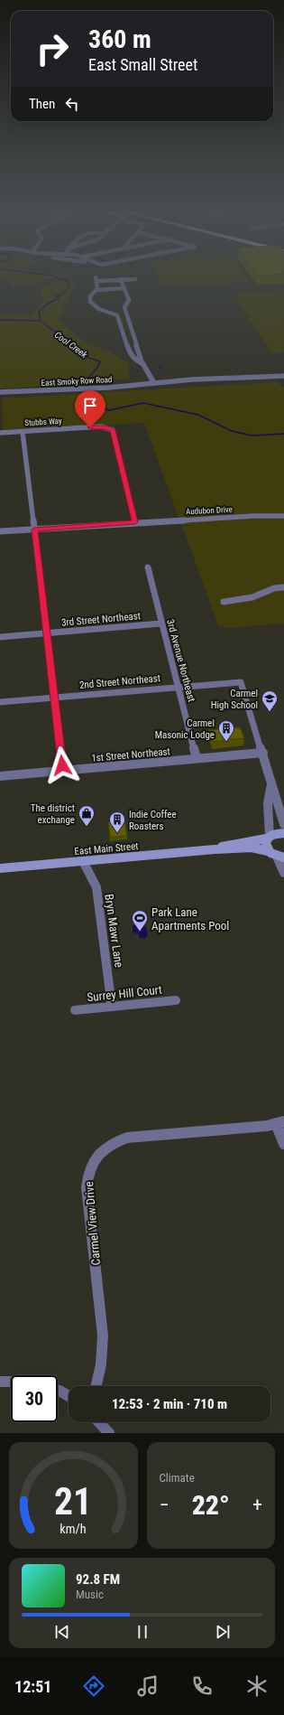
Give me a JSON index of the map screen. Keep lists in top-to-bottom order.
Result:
{
  "streets": {
    "main road": ["East Main Street"],
    "street": [
      "East Smoky Row Road",
      "Stubbs Way",
      "Audubon Drive",
      "3rd Street Northeast",
      "3rd Avenue Northeast",
      "2nd Street Northeast",
      "1st Street Northeast",
      "Bryn Mawr Lane",
      "Surrey Hill Court",
      "Carmel View Drive"
    ]
  },
  "crossings": [
    ["Stubbs Way", "Audubon Drive"],
    ["3rd Street Northeast", "3rd Avenue Northeast"],
    ["3rd Avenue Northeast", "2nd Street Northeast"],
    ["3rd Avenue Northeast", "1st Street Northeast"],
    ["2nd Street Northeast", "1st Street Northeast"],
    ["East Main Street", "Bryn Mawr Lane"],
    ["Bryn Mawr Lane", "Surrey Hill Court"]
  ],
  "water": ["Cool Creek"],
  "places": {
    "school or university": ["Carmel High School"],
    "building": ["Carmel Masonic Lodge", "Indie Coffee Roasters"],
    "shop": ["The district exchange"],
    "sports": ["Park Lane Apartments Pool"]
  },
  "page": {
    "turn": ["360 m", "East Small Street"],
    "then": "Then",
    "limit": "30",
    "trip": "12:53 · 2 min · 710 m",
    "tile": "Climate",
    "heat": ["−", "22°", "+"],
    "song": ["92.8 FM", "Music"],
    "tabs": "12:51",
    "gauge": ["21", "km/h"]
  }
}
